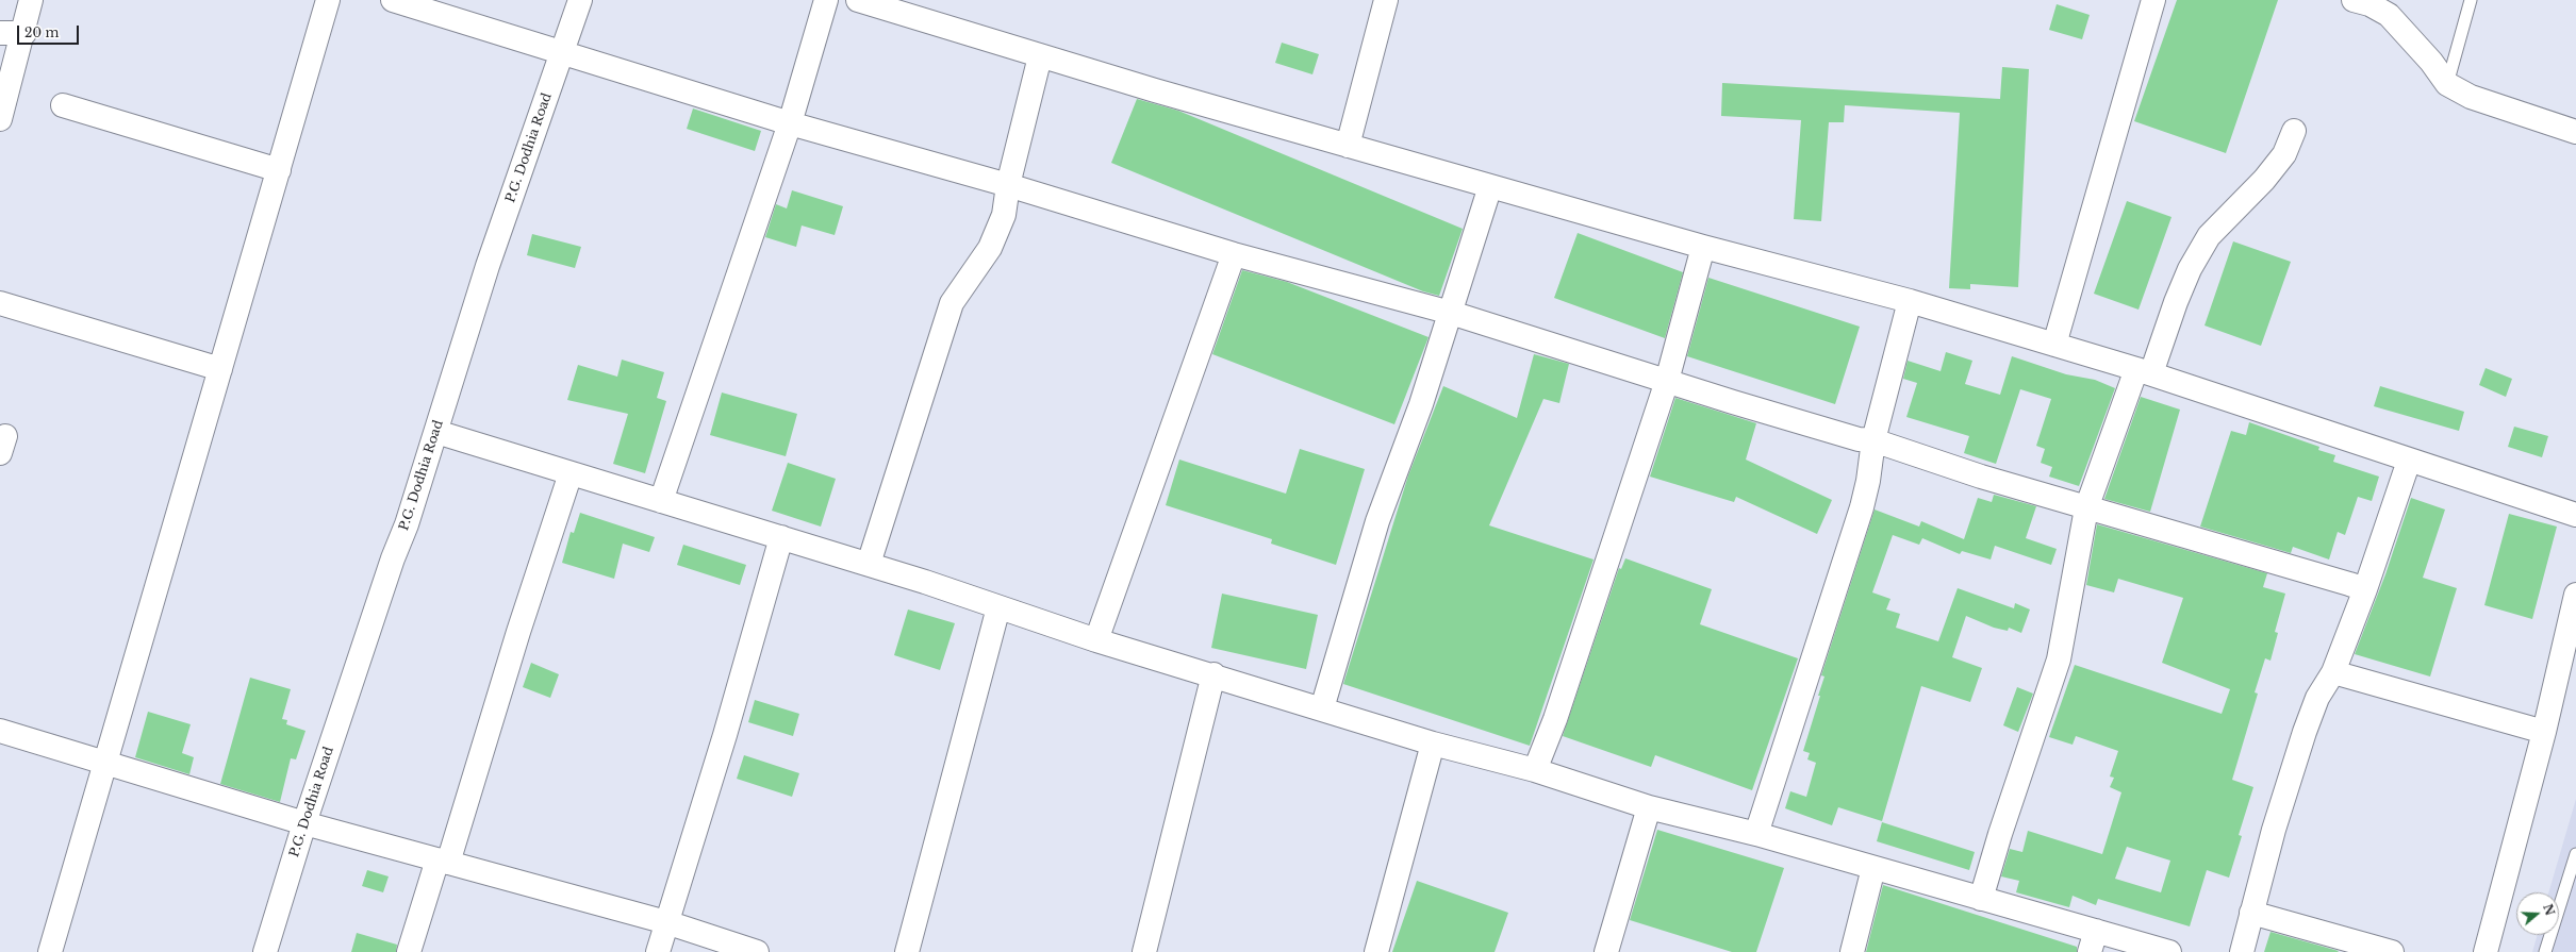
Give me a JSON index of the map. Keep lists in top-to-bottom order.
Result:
{
  "streets": {
    "street": ["P.G. Dodhia Road"]
  },
  "scale_bar": "20 m",
  "north": "right"
}
